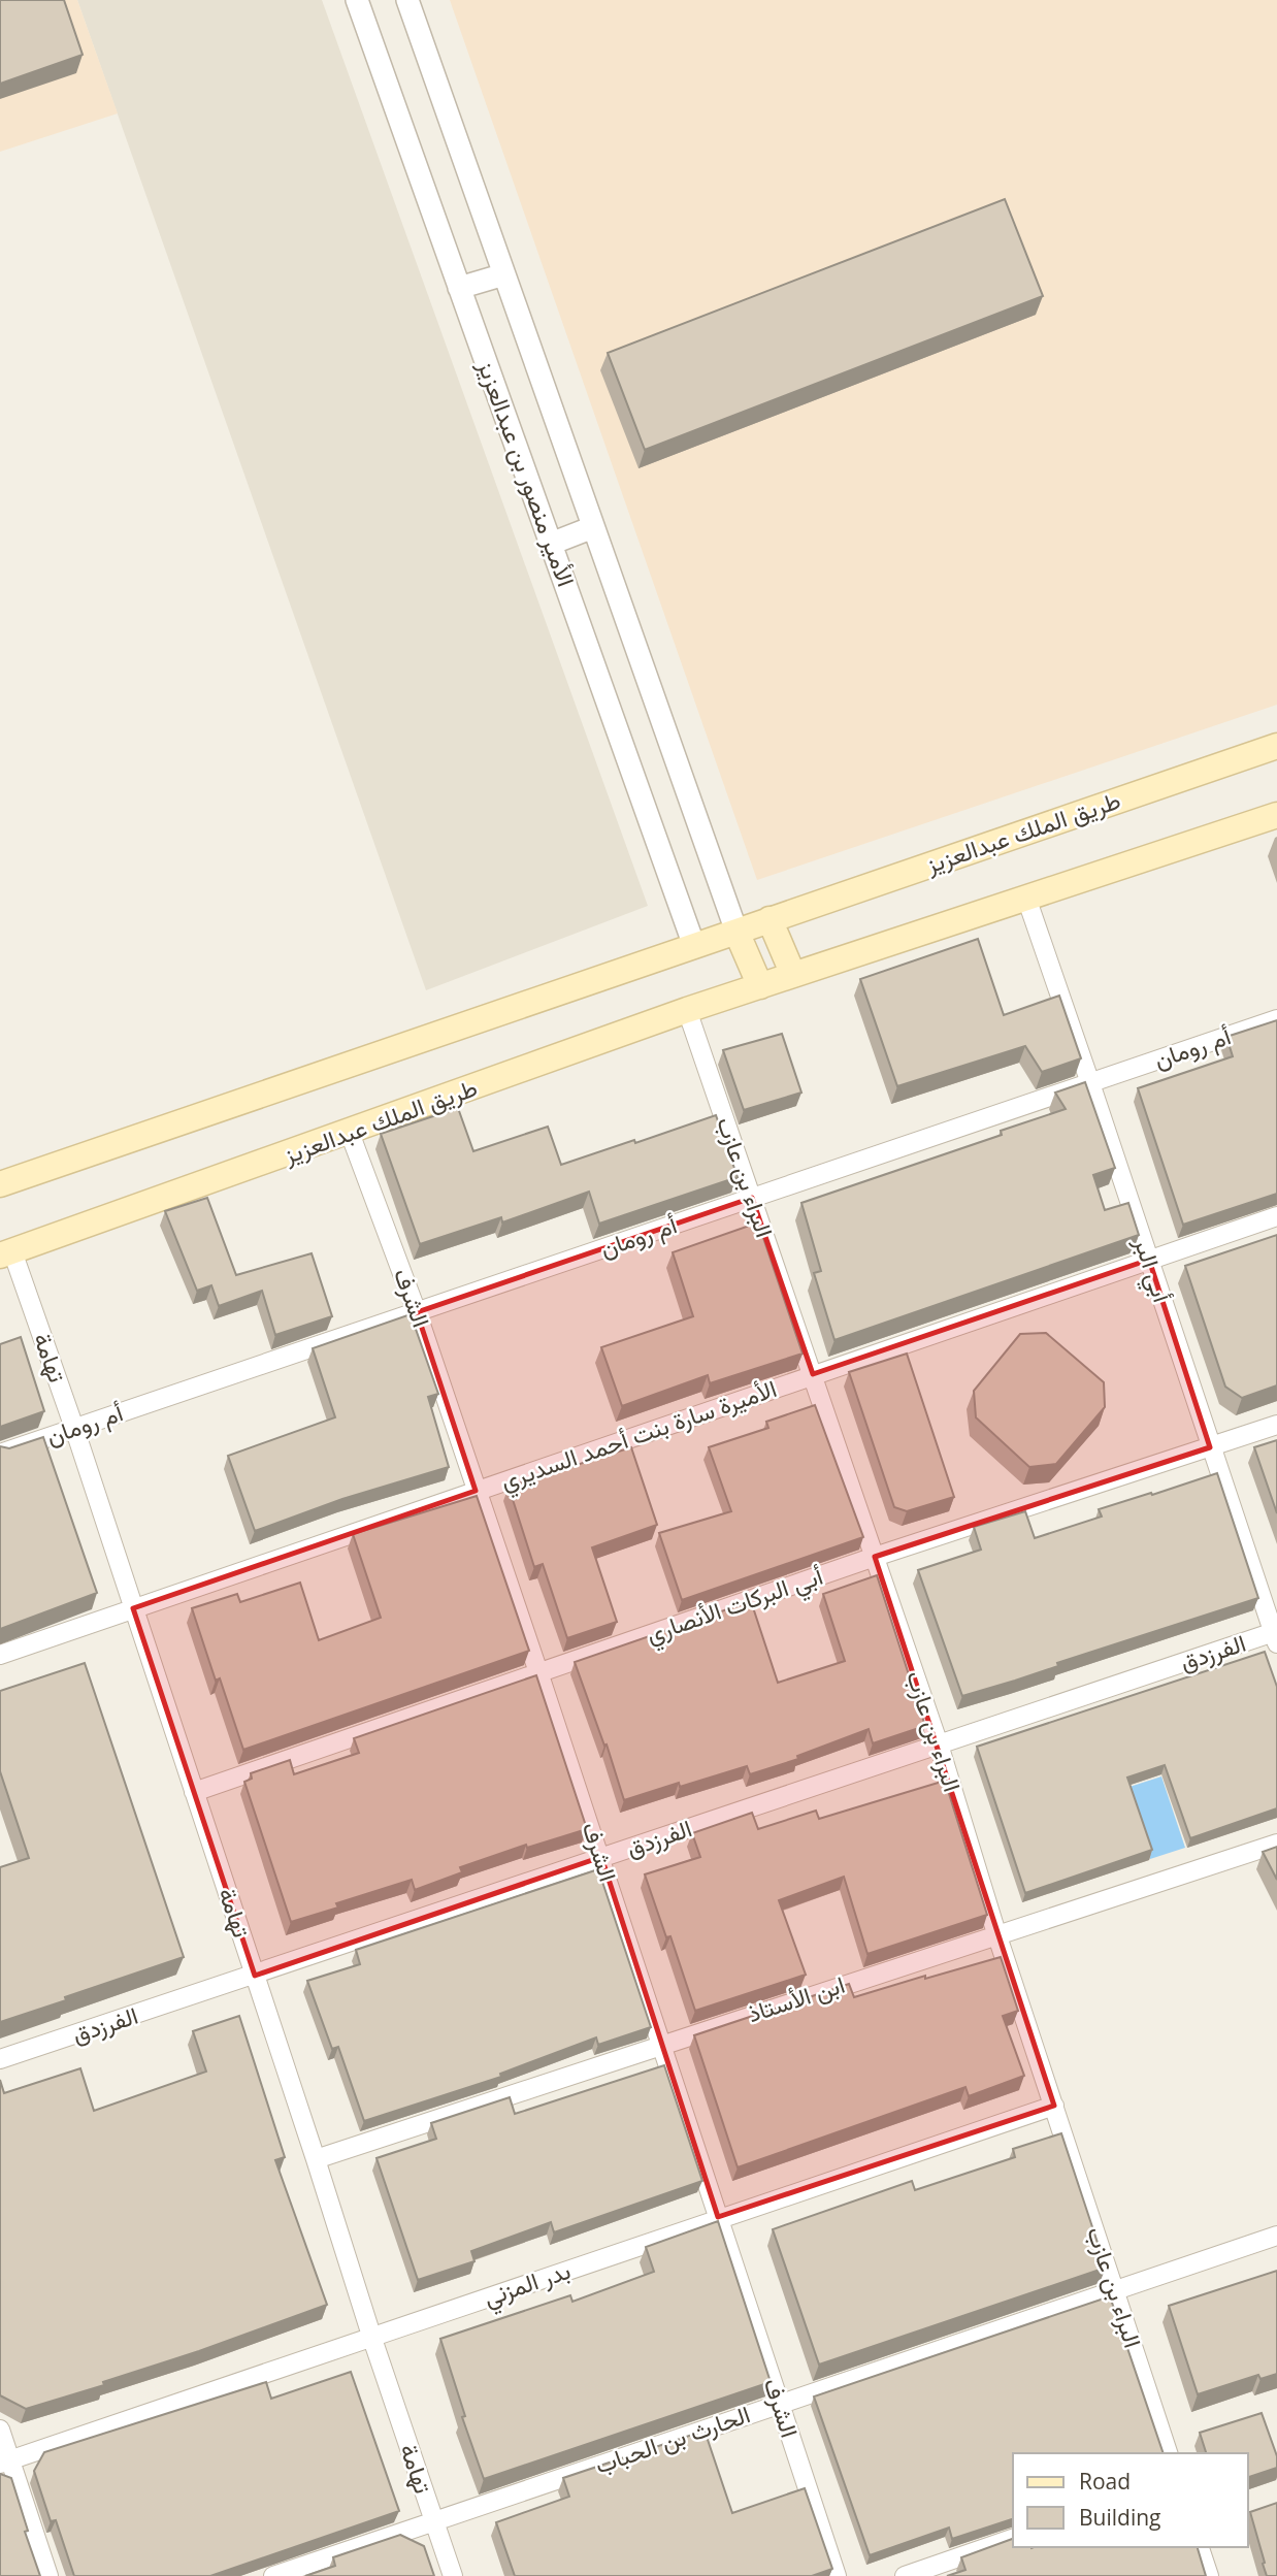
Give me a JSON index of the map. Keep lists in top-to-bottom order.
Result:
{
  "streets": {
    "main road": ["طريق الملك عبدالعزيز"],
    "street": [
      "الأمير منصور بن عبدالعزيز",
      "أم رومان",
      "البراء بن عازب",
      "أبي البر",
      "الشرف",
      "تهامة",
      "الأميرة سارة بنت أحمد السديري",
      "أبي البركات الأنصاري",
      "الفرزدق",
      "ابن الأستاذ",
      "بدر المزني",
      "الحارث بن الحباب"
    ]
  },
  "crossings": [
    ["الأمير منصور بن عبدالعزيز", "طريق الملك عبدالعزيز"],
    ["طريق الملك عبدالعزيز", "البراء بن عازب"],
    ["طريق الملك عبدالعزيز", "أبي البر"],
    ["طريق الملك عبدالعزيز", "الشرف"],
    ["طريق الملك عبدالعزيز", "تهامة"],
    ["أم رومان", "البراء بن عازب"],
    ["أم رومان", "أبي البر"],
    ["أم رومان", "الشرف"],
    ["أم رومان", "تهامة"],
    ["البراء بن عازب", "الأميرة سارة بنت أحمد السديري"],
    ["البراء بن عازب", "أبي البركات الأنصاري"],
    ["البراء بن عازب", "الفرزدق"],
    ["البراء بن عازب", "ابن الأستاذ"],
    ["البراء بن عازب", "بدر المزني"],
    ["البراء بن عازب", "الحارث بن الحباب"],
    ["أبي البر", "الأميرة سارة بنت أحمد السديري"],
    ["أبي البر", "أبي البركات الأنصاري"],
    ["أبي البر", "الفرزدق"],
    ["الشرف", "الأميرة سارة بنت أحمد السديري"],
    ["الشرف", "أبي البركات الأنصاري"],
    ["الشرف", "الفرزدق"],
    ["الشرف", "ابن الأستاذ"],
    ["الشرف", "بدر المزني"],
    ["الشرف", "الحارث بن الحباب"],
    ["تهامة", "الأميرة سارة بنت أحمد السديري"],
    ["تهامة", "أبي البركات الأنصاري"],
    ["تهامة", "الفرزدق"],
    ["تهامة", "ابن الأستاذ"],
    ["تهامة", "بدر المزني"],
    ["تهامة", "الحارث بن الحباب"]
  ],
  "legend": ["Road", "Building"]
}
